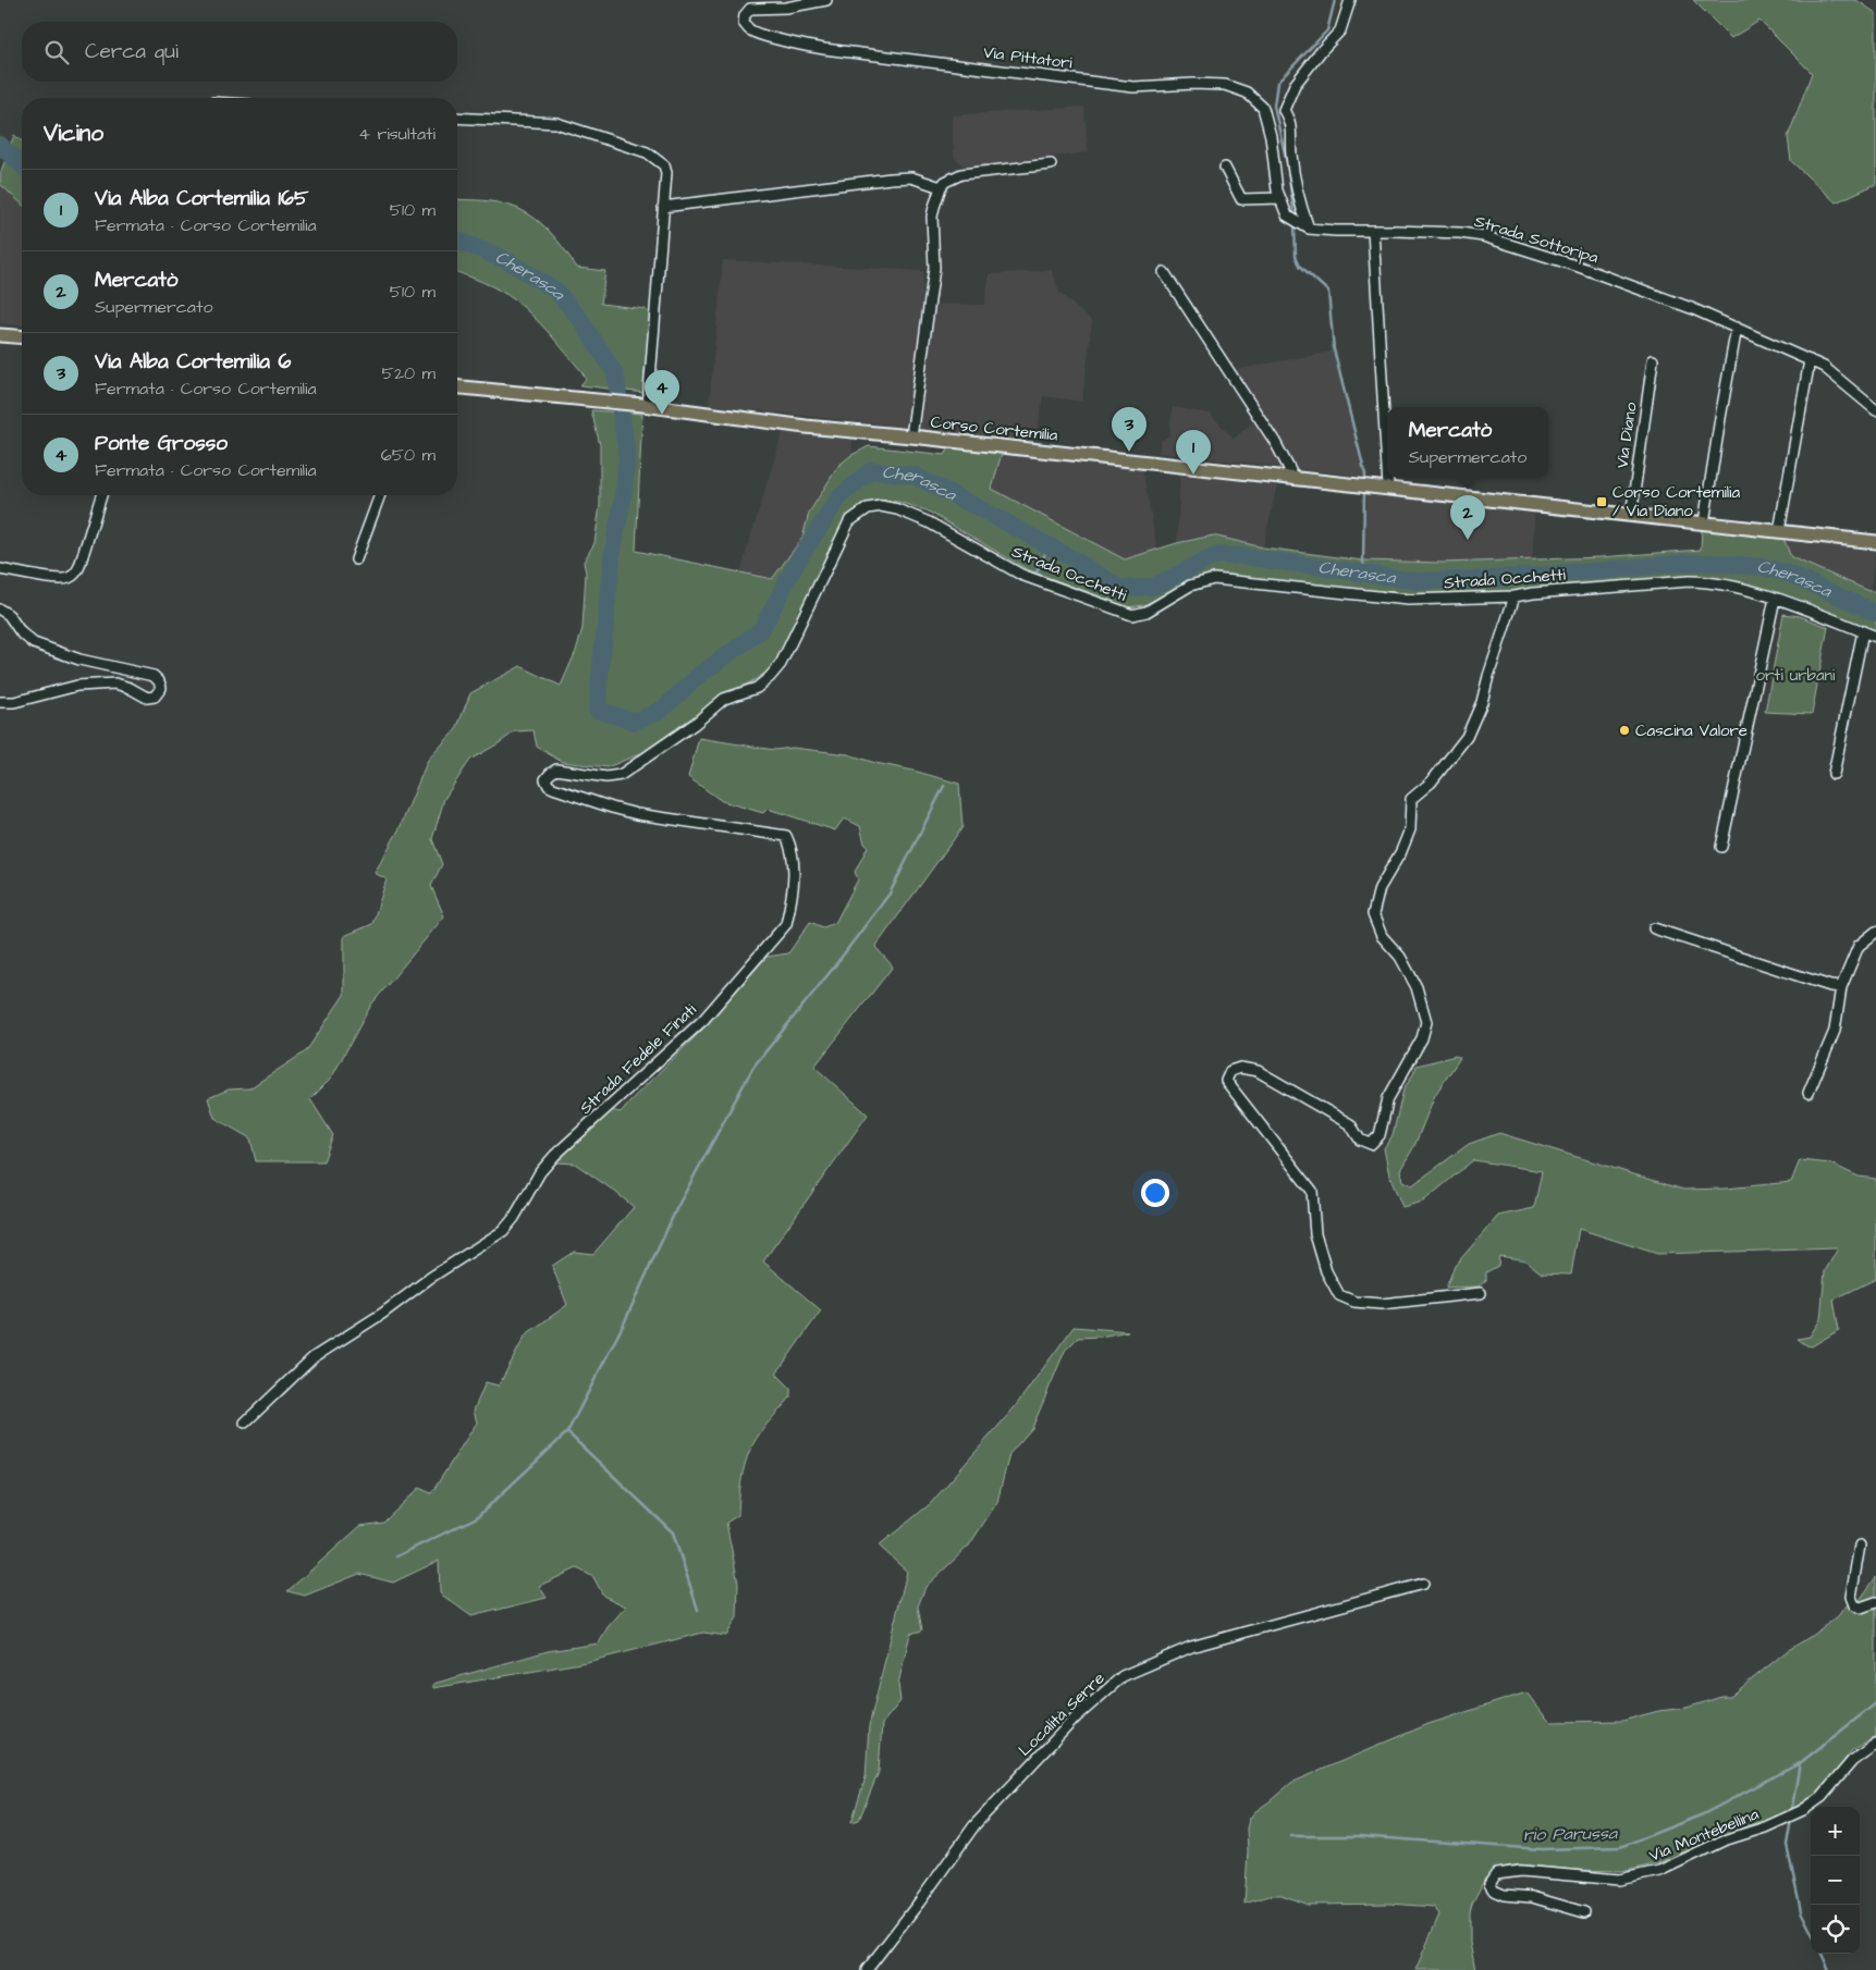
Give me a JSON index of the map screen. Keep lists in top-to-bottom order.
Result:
{
  "streets": {
    "main road": ["Corso Cortemilia"],
    "street": [
      "Via Pittatori",
      "Strada Sottoripa",
      "Via Diano",
      "Strada Occhetti",
      "Strada Fedele Finati",
      "Località Serre",
      "Via Montebellina"
    ]
  },
  "crossings": [
    ["Via Pittatori", "Strada Sottoripa"],
    ["Strada Occhetti", "Strada Fedele Finati"]
  ],
  "water": ["Cherasca", "rio Parussa"],
  "parks": ["orti urbani"],
  "places": {
    "transit": ["Corso Cortemilia / Via Diano"],
    "other": ["Cascina Valore"]
  },
  "page": {
    "search": "Cerca qui",
    "heading": ["Vicino", "4 risultati"],
    "list": [
      {
        "mark": "1",
        "name": "Via Alba Cortemilia 165",
        "note": "Fermata · Corso Cortemilia",
        "value": "510 m"
      },
      {
        "mark": "2",
        "name": "Mercatò",
        "note": "Supermercato",
        "value": "510 m"
      },
      {
        "mark": "3",
        "name": "Via Alba Cortemilia 6",
        "note": "Fermata · Corso Cortemilia",
        "value": "520 m"
      },
      {
        "mark": "4",
        "name": "Ponte Grosso",
        "note": "Fermata · Corso Cortemilia",
        "value": "650 m"
      }
    ],
    "pins": [
      "4",
      "3",
      "1",
      "2"
    ],
    "popup": ["Mercatò", "Supermercato"],
    "map_buttons": ["+", "−"]
  }
}
